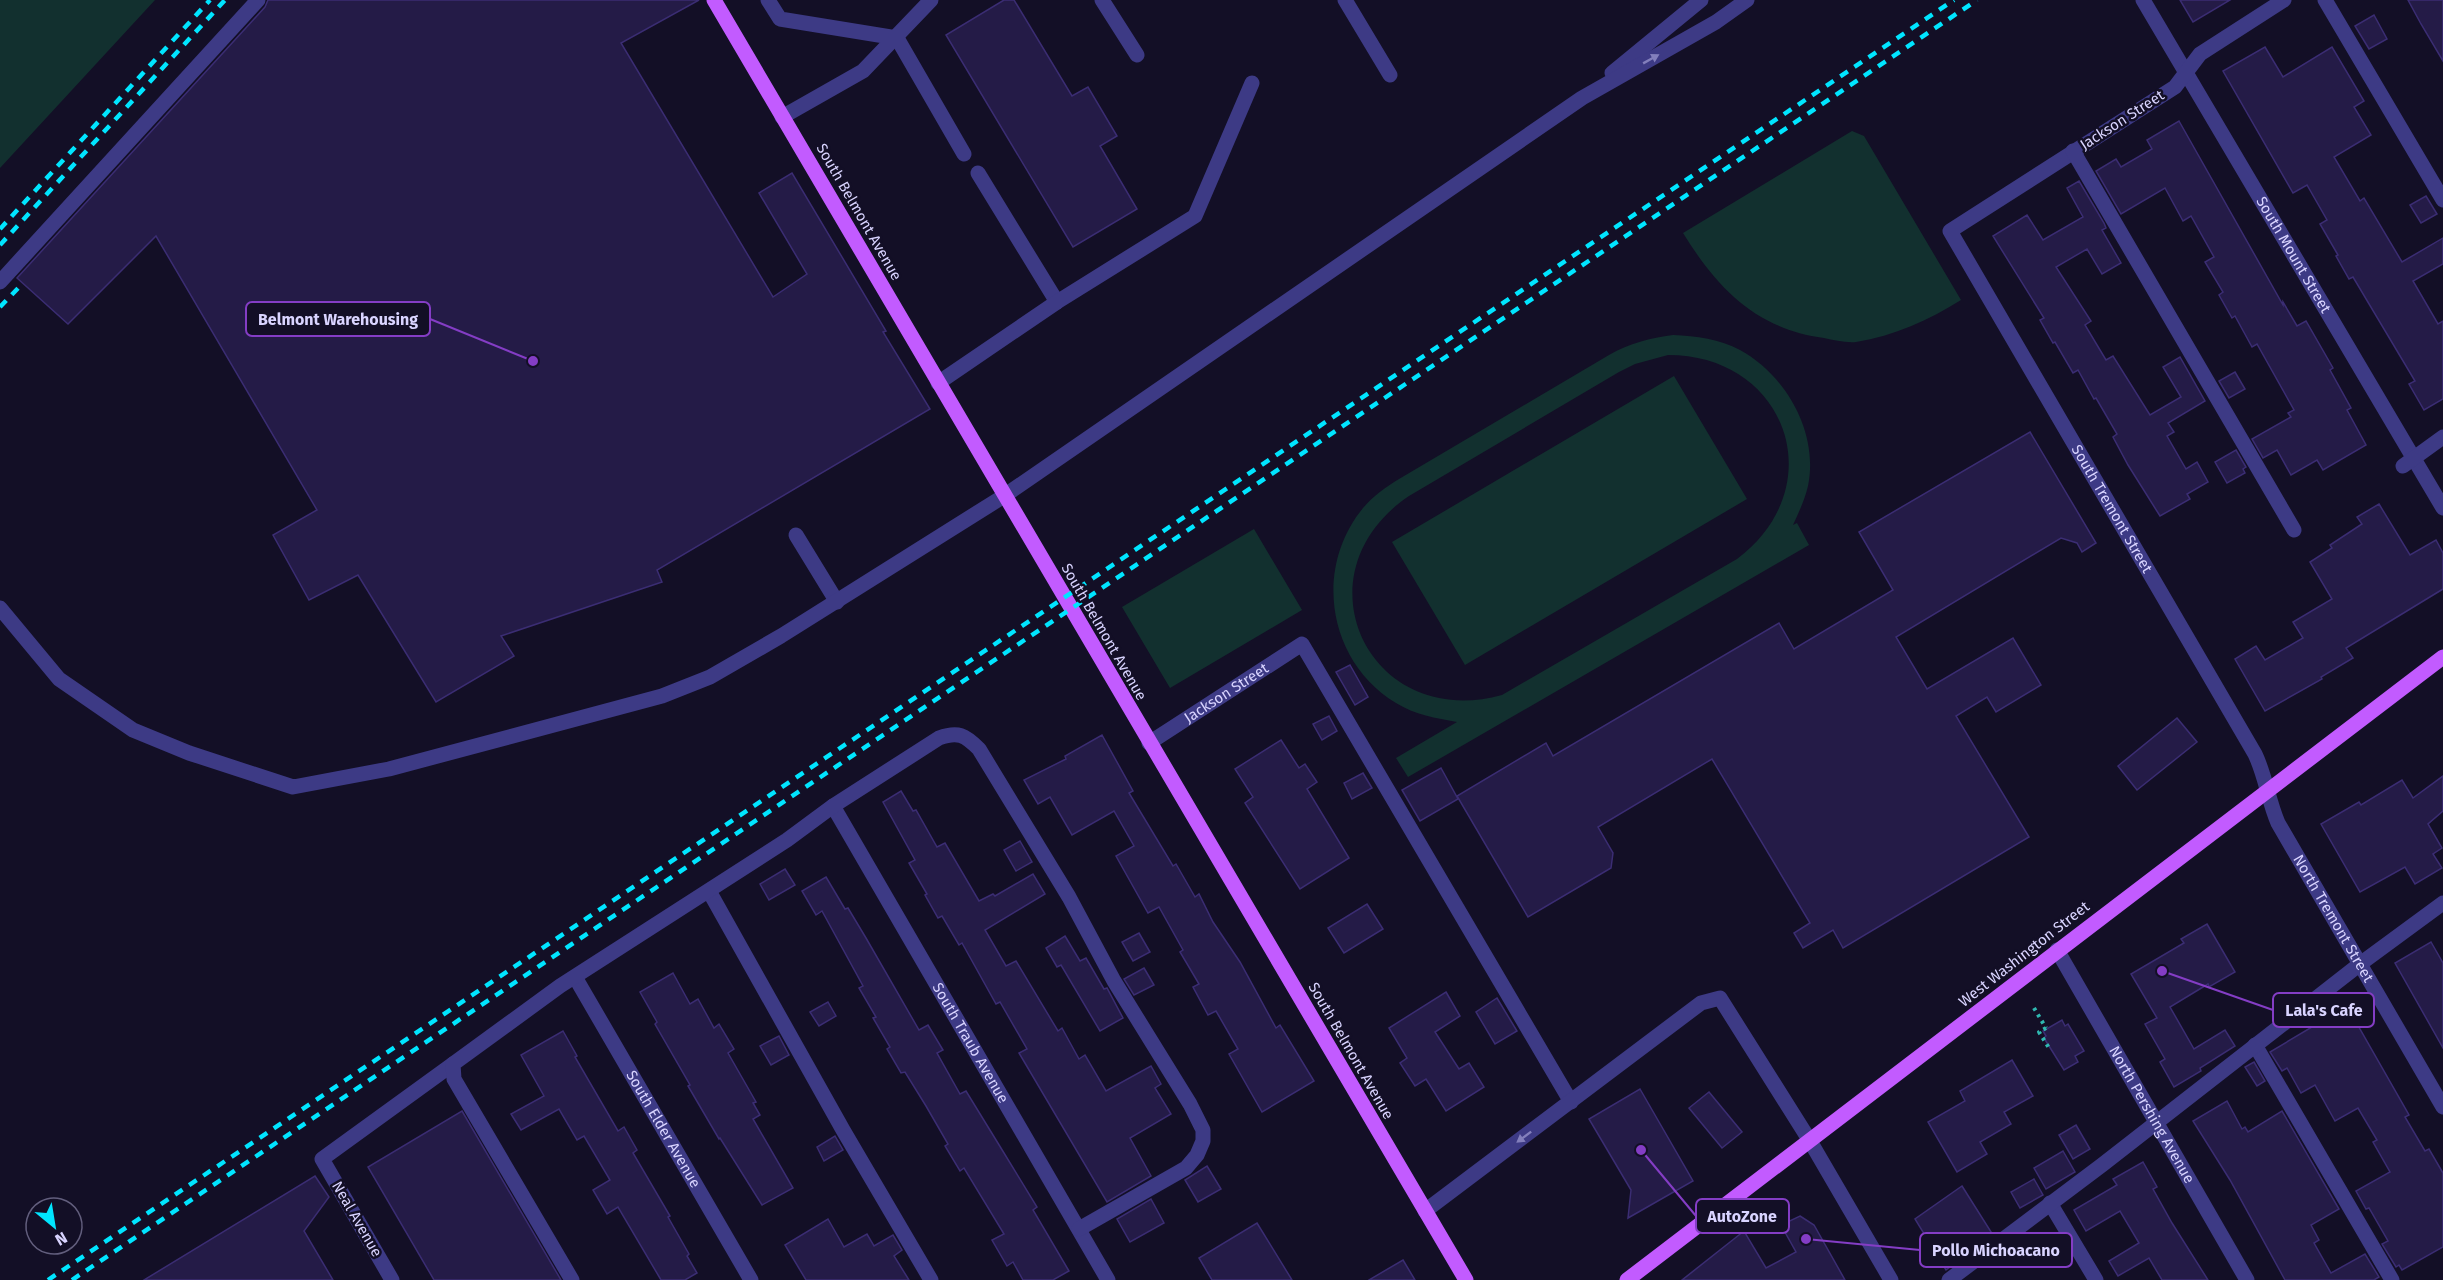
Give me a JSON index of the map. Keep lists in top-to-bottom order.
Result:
{
  "streets": {
    "main road": ["South Belmont Avenue", "West Washington Street"],
    "street": [
      "Jackson Street",
      "South Mount Street",
      "South Tremont Street",
      "North Tremont Street",
      "South Traub Avenue",
      "North Pershing Avenue",
      "South Elder Avenue",
      "Neal Avenue"
    ]
  },
  "crossings": [
    ["Jackson Street", "South Belmont Avenue"],
    ["Jackson Street", "South Mount Street"],
    ["Jackson Street", "South Tremont Street"],
    ["South Tremont Street", "North Tremont Street"],
    ["South Tremont Street", "West Washington Street"],
    ["North Tremont Street", "West Washington Street"],
    ["West Washington Street", "North Pershing Avenue"]
  ],
  "places": [
    "Belmont Warehousing",
    "Lala's Cafe",
    "AutoZone",
    "Pollo Michoacano"
  ],
  "north": "bottom right"
}
